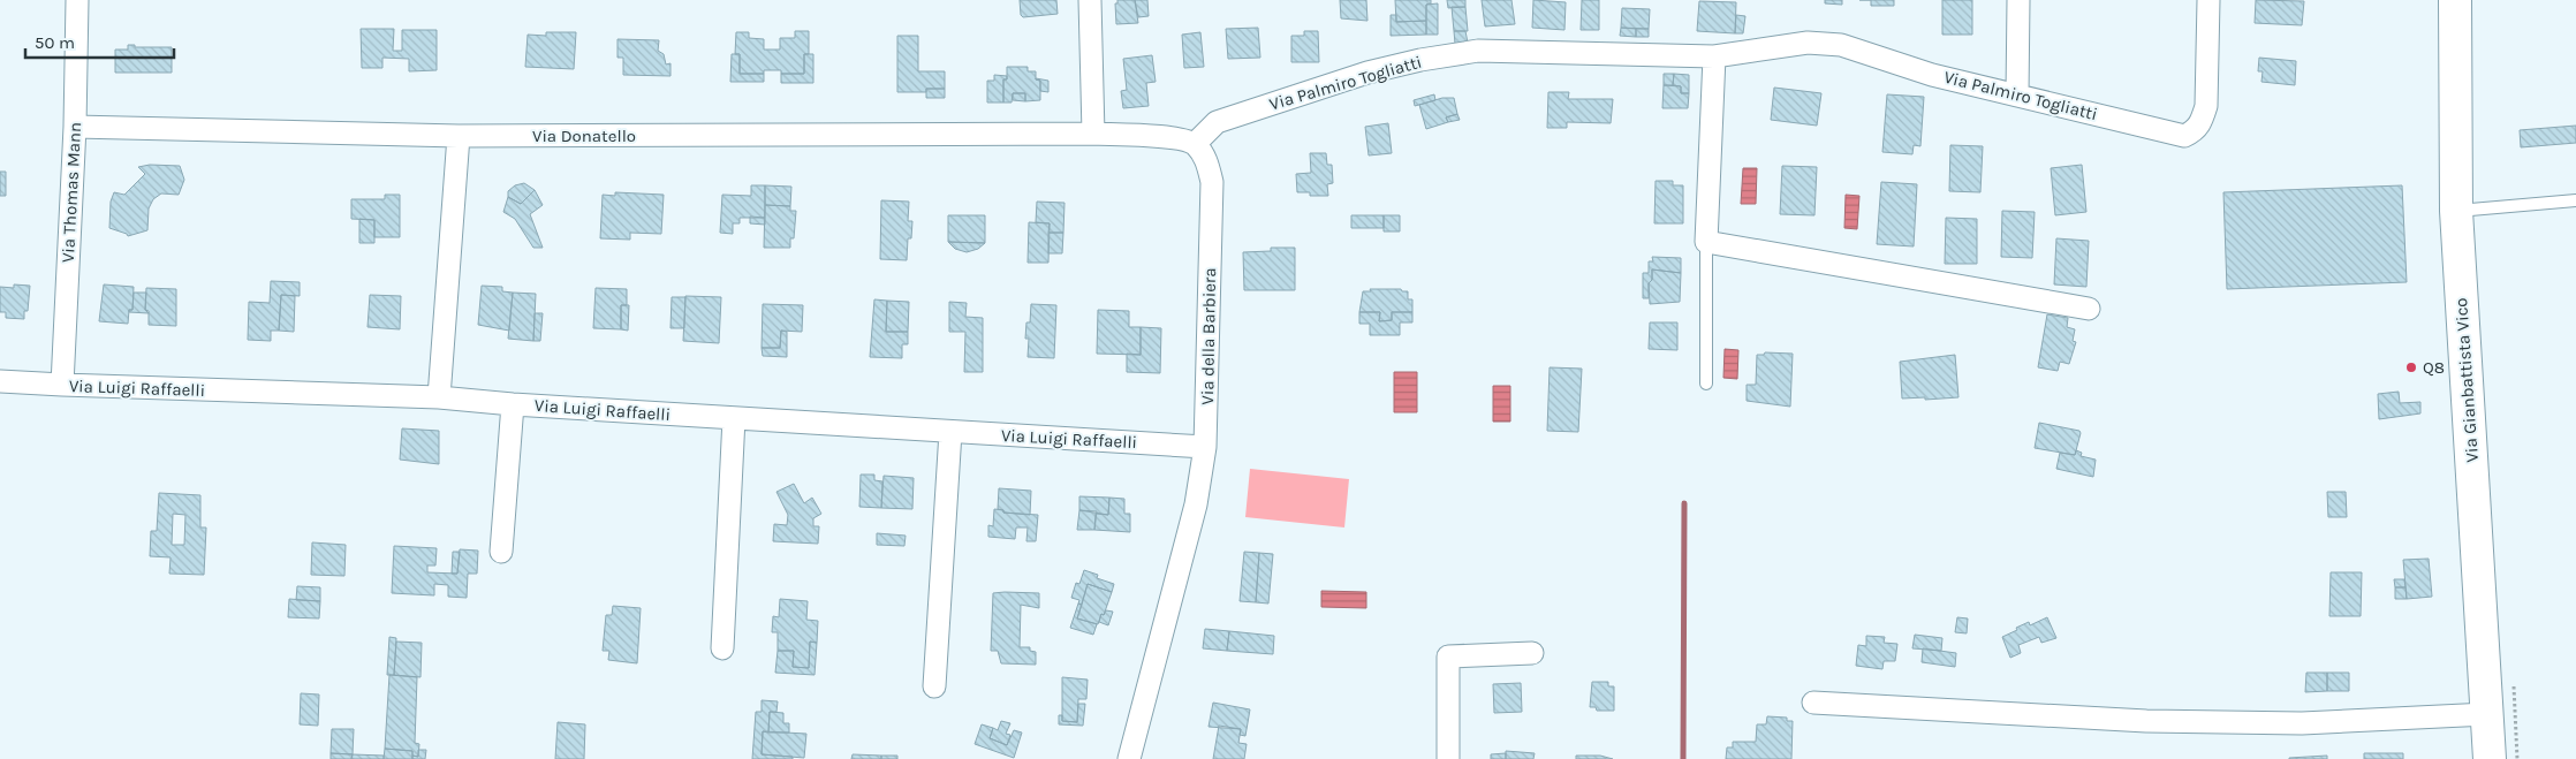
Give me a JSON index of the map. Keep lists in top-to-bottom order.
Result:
{
  "streets": {
    "main road": ["Via Gianbattista Vico"],
    "street": [
      "Via Palmiro Togliatti",
      "Via Donatello",
      "Via Thomas Mann",
      "Via della Barbiera",
      "Via Luigi Raffaelli"
    ]
  },
  "crossings": [
    ["Via Palmiro Togliatti", "Via della Barbiera"],
    ["Via Donatello", "Via Thomas Mann"],
    ["Via Thomas Mann", "Via Luigi Raffaelli"],
    ["Via della Barbiera", "Via Luigi Raffaelli"]
  ],
  "places": ["Q8"],
  "scale_bar": "50 m"
}
